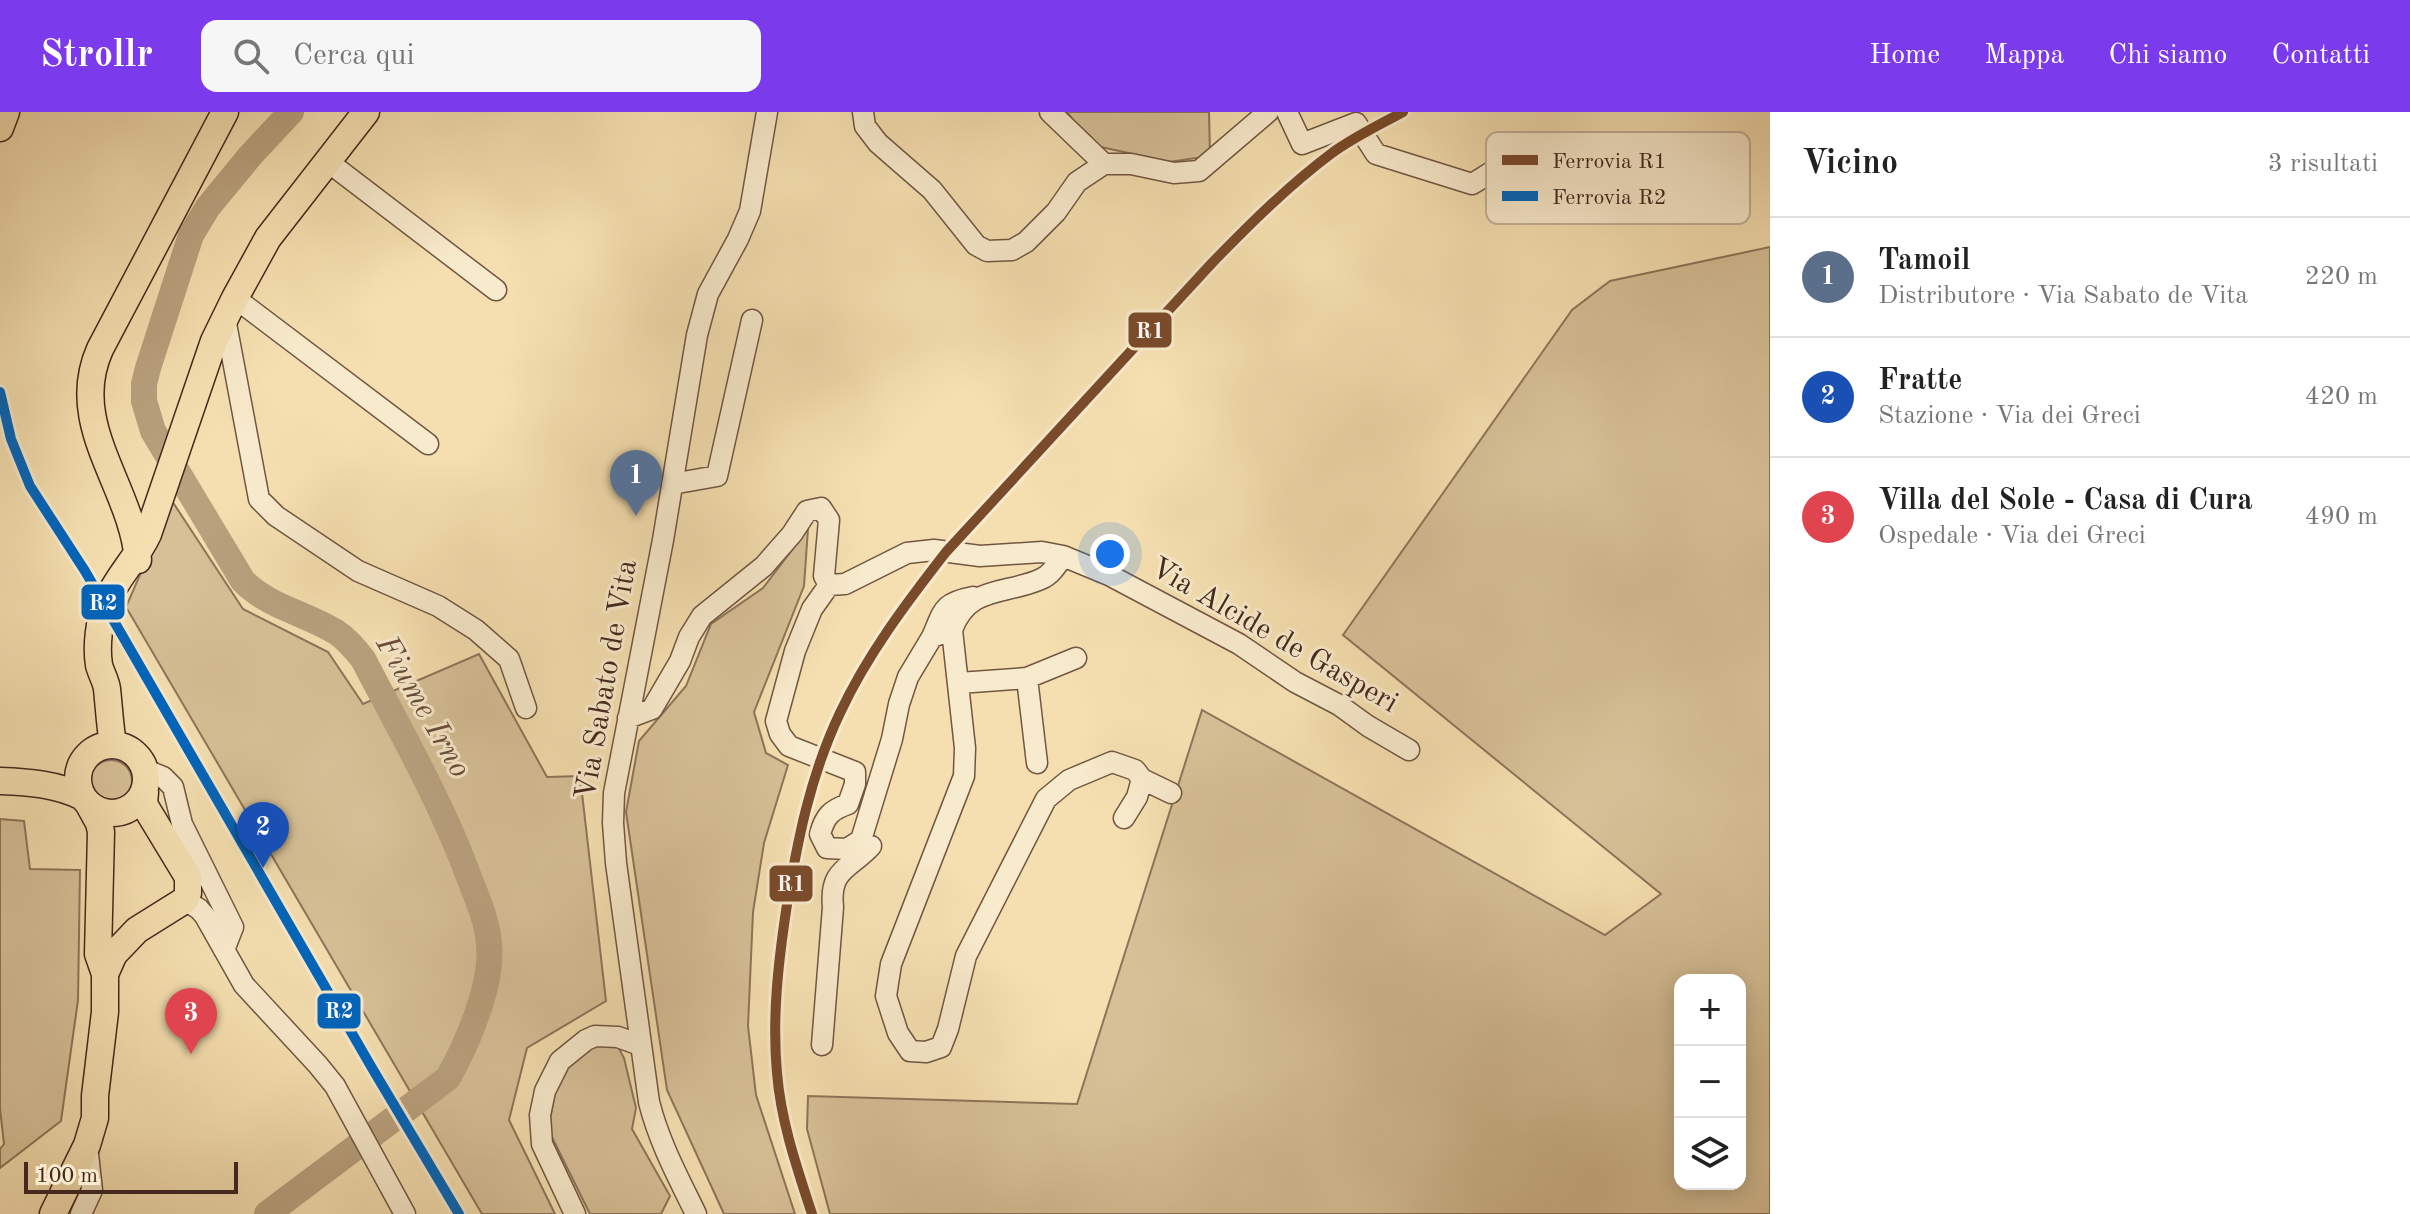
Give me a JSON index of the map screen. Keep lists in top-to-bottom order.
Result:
{
  "streets": {
    "street": ["Via Alcide de Gasperi", "Via Sabato de Vita"]
  },
  "water": ["Fiume Irno"],
  "lines": ["rail line R1", "rail line R2"],
  "legend": ["Ferrovia R1", "Ferrovia R2"],
  "scale_bar": "100 m",
  "page": {
    "header": "Strollr",
    "search": "Cerca qui",
    "nav": [
      "Home",
      "Mappa",
      "Chi siamo",
      "Contatti"
    ],
    "heading": ["Vicino", "3 risultati"],
    "list": [
      {
        "mark": "1",
        "name": "Tamoil",
        "note": "Distributore · Via Sabato de Vita",
        "value": "220 m"
      },
      {
        "mark": "2",
        "name": "Fratte",
        "note": "Stazione · Via dei Greci",
        "value": "420 m"
      },
      {
        "mark": "3",
        "name": "Villa del Sole - Casa di Cura",
        "note": "Ospedale · Via dei Greci",
        "value": "490 m"
      }
    ],
    "pins": ["1", "2", "3"],
    "map_buttons": ["+", "−"],
    "scale": "100 m"
  }
}
